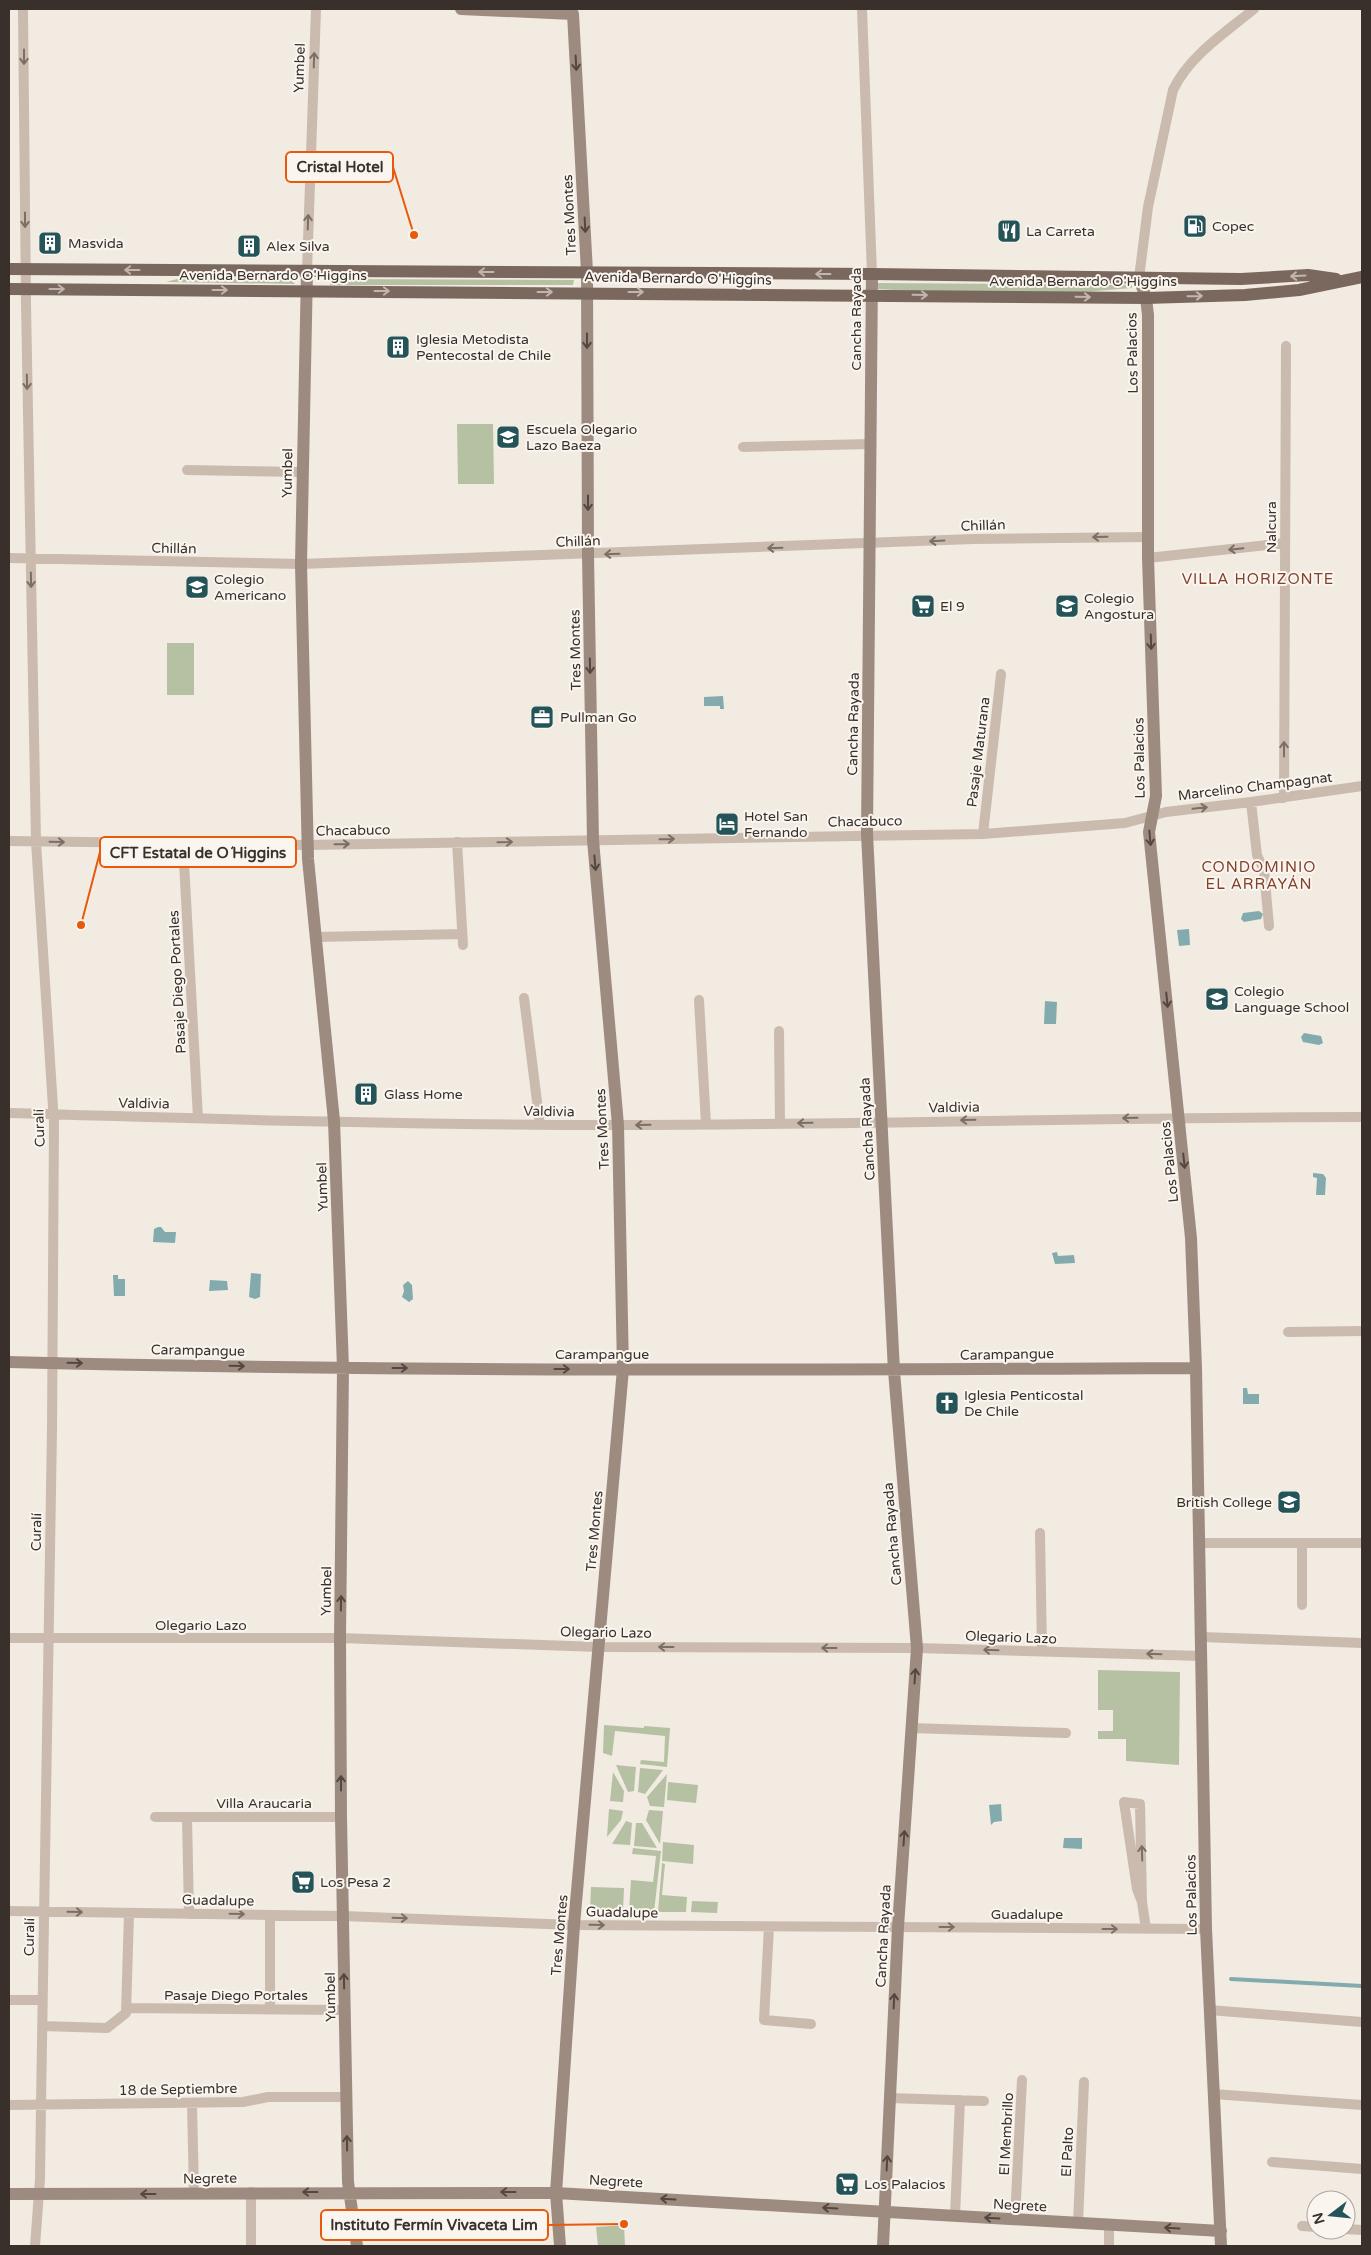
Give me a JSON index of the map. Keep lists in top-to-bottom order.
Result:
{
  "streets": {
    "main road": ["Avenida Bernardo O'Higgins"],
    "street": [
      "Yumbel",
      "Tres Montes",
      "Cancha Rayada",
      "Los Palacios",
      "Chillán",
      "Nalcura",
      "Pasaje Maturana",
      "Marcelino Champagnat",
      "Chacabuco",
      "Pasaje Diego Portales",
      "Valdivia",
      "Curalí",
      "Carampangue",
      "Olegario Lazo",
      "Villa Araucaria",
      "Guadalupe",
      "18 de Septiembre",
      "El Membrillo",
      "El Palto",
      "Negrete"
    ]
  },
  "crossings": [
    ["Yumbel", "Avenida Bernardo O'Higgins"],
    ["Yumbel", "Chillán"],
    ["Yumbel", "Chacabuco"],
    ["Yumbel", "Pasaje Diego Portales"],
    ["Yumbel", "Valdivia"],
    ["Yumbel", "Carampangue"],
    ["Yumbel", "Olegario Lazo"],
    ["Yumbel", "Villa Araucaria"],
    ["Yumbel", "Guadalupe"],
    ["Yumbel", "18 de Septiembre"],
    ["Yumbel", "Negrete"],
    ["Tres Montes", "Avenida Bernardo O'Higgins"],
    ["Tres Montes", "Chillán"],
    ["Tres Montes", "Chacabuco"],
    ["Tres Montes", "Valdivia"],
    ["Tres Montes", "Carampangue"],
    ["Tres Montes", "Olegario Lazo"],
    ["Tres Montes", "Guadalupe"],
    ["Tres Montes", "Negrete"],
    ["Avenida Bernardo O'Higgins", "Cancha Rayada"],
    ["Avenida Bernardo O'Higgins", "Los Palacios"],
    ["Avenida Bernardo O'Higgins", "Curalí"],
    ["Cancha Rayada", "Chillán"],
    ["Cancha Rayada", "Chacabuco"],
    ["Cancha Rayada", "Valdivia"],
    ["Cancha Rayada", "Carampangue"],
    ["Cancha Rayada", "Olegario Lazo"],
    ["Cancha Rayada", "Guadalupe"],
    ["Cancha Rayada", "Negrete"],
    ["Los Palacios", "Chillán"],
    ["Los Palacios", "Marcelino Champagnat"],
    ["Los Palacios", "Chacabuco"],
    ["Los Palacios", "Valdivia"],
    ["Los Palacios", "Carampangue"],
    ["Los Palacios", "Olegario Lazo"],
    ["Los Palacios", "Guadalupe"],
    ["Los Palacios", "Negrete"],
    ["Chillán", "Curalí"],
    ["Nalcura", "Marcelino Champagnat"],
    ["Pasaje Maturana", "Chacabuco"],
    ["Marcelino Champagnat", "Chacabuco"],
    ["Chacabuco", "Pasaje Diego Portales"],
    ["Chacabuco", "Curalí"],
    ["Pasaje Diego Portales", "Valdivia"],
    ["Valdivia", "Curalí"],
    ["Curalí", "Carampangue"],
    ["Curalí", "Olegario Lazo"],
    ["Curalí", "Guadalupe"],
    ["Curalí", "18 de Septiembre"],
    ["Curalí", "Negrete"],
    ["El Membrillo", "Negrete"],
    ["El Palto", "Negrete"]
  ],
  "one_way": [
    "Yumbel",
    "Tres Montes",
    "Los Palacios",
    "Chillán",
    "Nalcura",
    "Marcelino Champagnat",
    "Chacabuco",
    "Valdivia",
    "Curalí",
    "Carampangue",
    "Olegario Lazo",
    "Guadalupe",
    "Negrete"
  ],
  "districts": ["VILLA HORIZONTE", "CONDOMINIO EL ARRAYÁN"],
  "places": {
    "fuel station": ["Copec"],
    "restaurant": ["La Carreta"],
    "other": ["Cristal Hotel", "CFT Estatal de O´Higgins", "Instituto Fermín Vivaceta Lim"],
    "building": [
      "Masvida",
      "Alex Silva",
      "Iglesia Metodista Pentecostal de Chile",
      "Glass Home"
    ],
    "school or university": [
      "Escuela Olegario Lazo Baeza",
      "Colegio Americano",
      "Colegio Angostura",
      "Colegio Language School",
      "British College"
    ],
    "supermarket": ["El 9", "Los Pesa 2", "Los Palacios"],
    "office": ["Pullman Go"],
    "hotel": ["Hotel San Fernando"],
    "church": ["Iglesia Penticostal De Chile"]
  },
  "north": "left"
}
